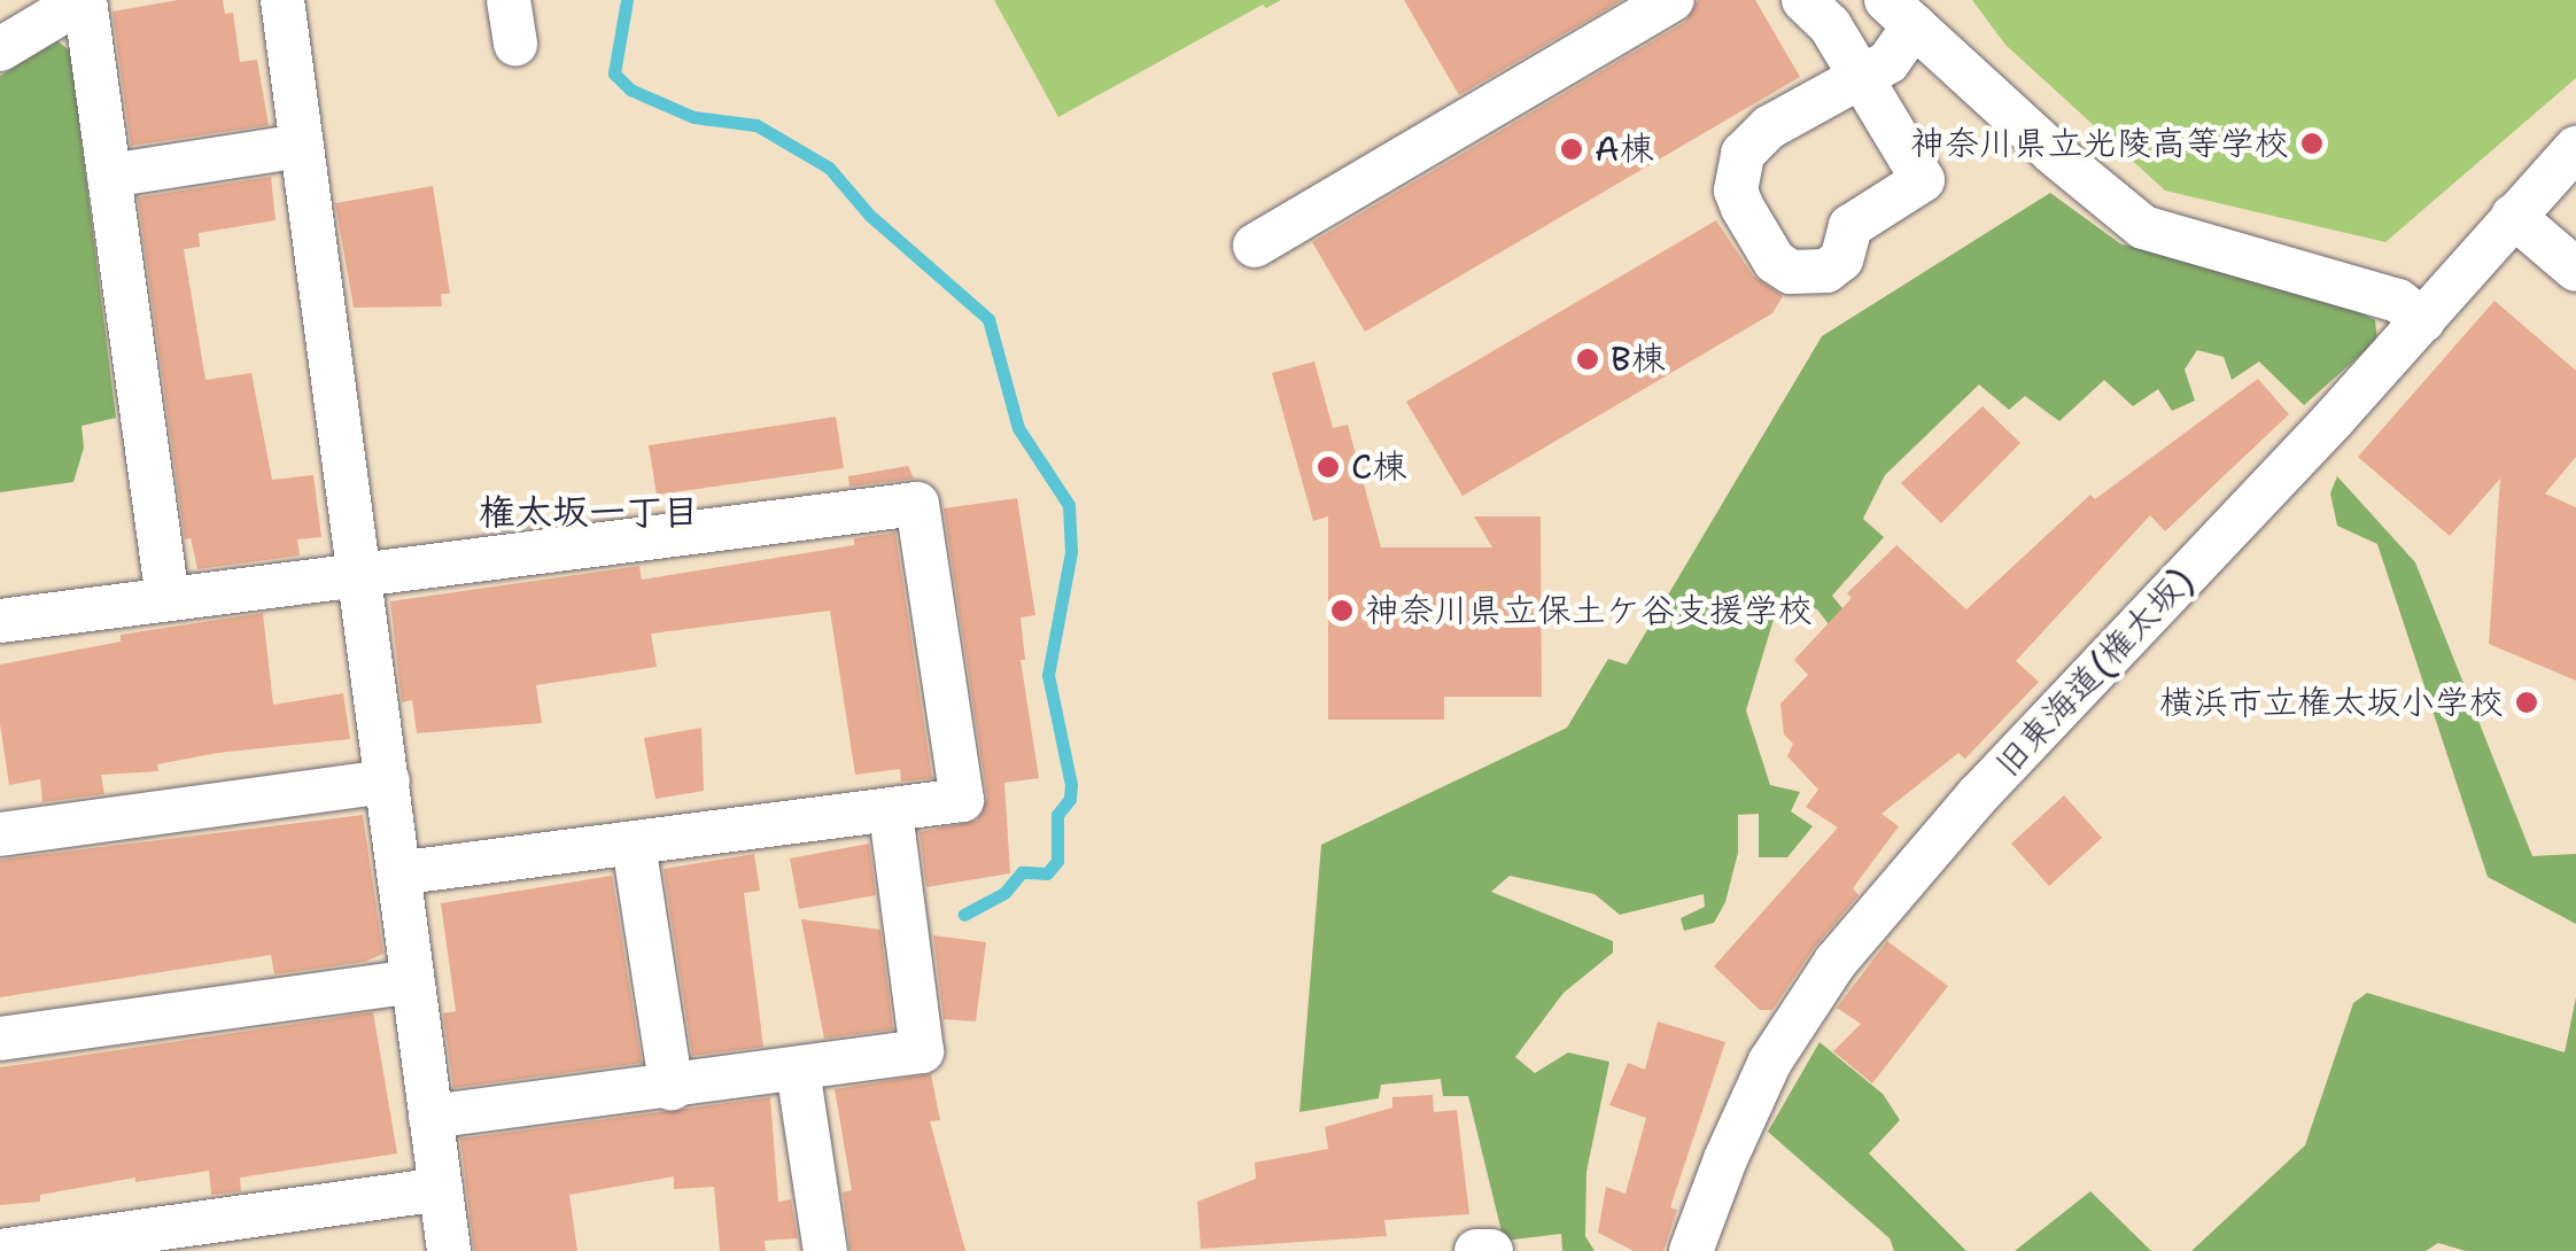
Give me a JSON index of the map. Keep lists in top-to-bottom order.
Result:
{
  "streets": {
    "street": ["旧東海道(権太坂)"]
  },
  "districts": ["権太坂一丁目"],
  "places": [
    "神奈川県立光陵高等学校",
    "A棟",
    "B棟",
    "C棟",
    "神奈川県立保土ケ谷支援学校",
    "横浜市立権太坂小学校"
  ]
}
